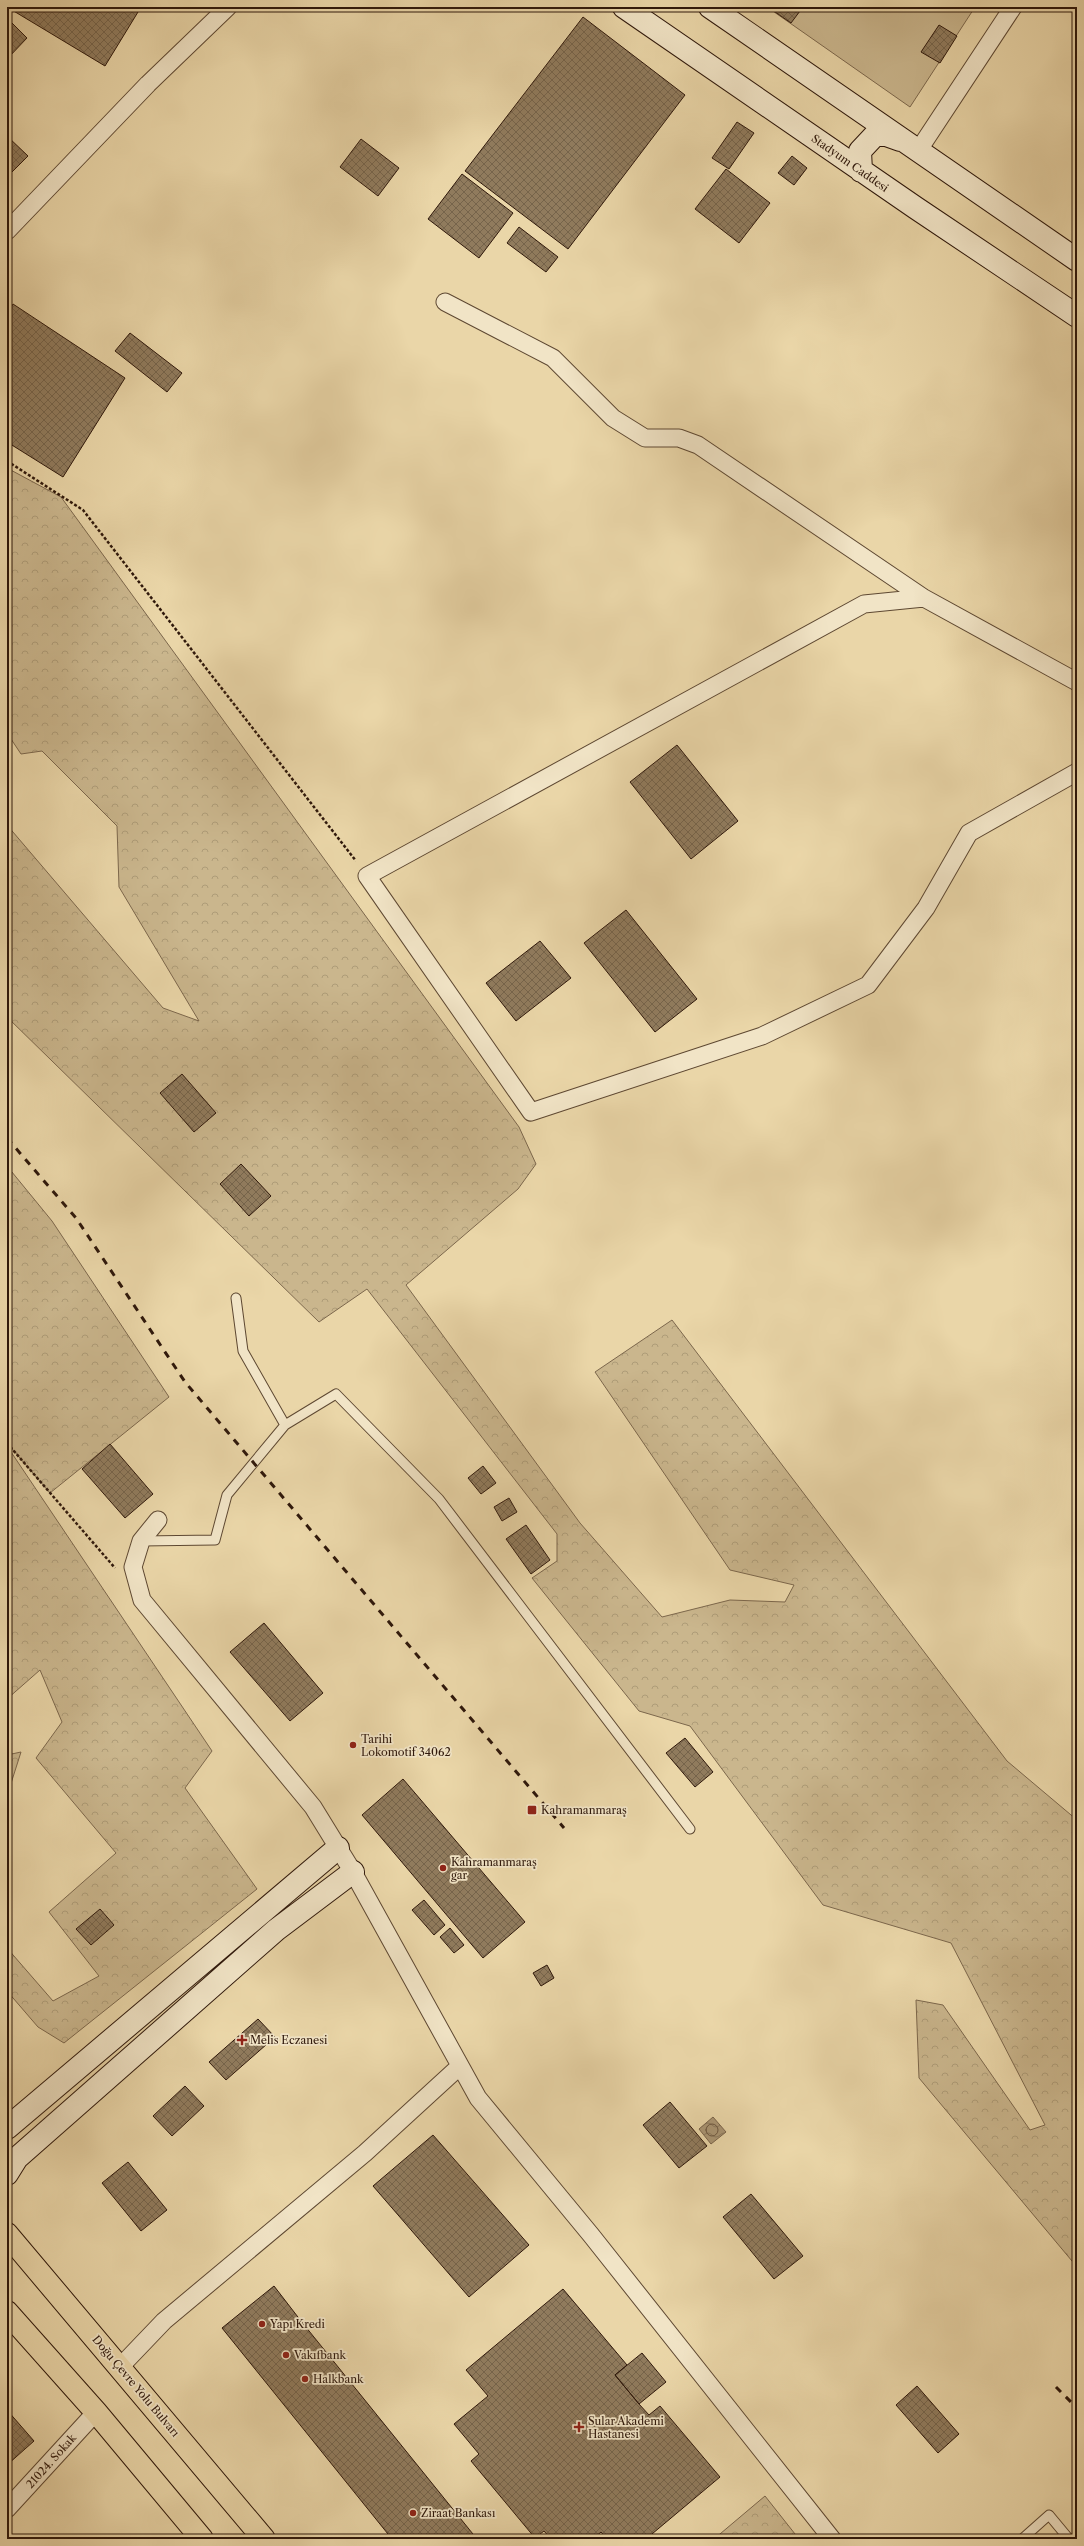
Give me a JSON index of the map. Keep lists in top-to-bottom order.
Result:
{
  "streets": {
    "highway": ["Doğu Çevre Yolu Bulvarı"],
    "main road": ["Stadyum Caddesi"],
    "street": ["21024. Sokak"]
  },
  "places": {
    "other": [
      "Tarihi Lokomotif 34062",
      "Kahramanmaraş gar",
      "Yapı Kredi",
      "Vakıfbank",
      "Halkbank",
      "Ziraat Bankası"
    ],
    "transit": ["Kahramanmaraş"],
    "health": ["Melis Eczanesi", "Sular Akademi Hastanesi"]
  }
}
